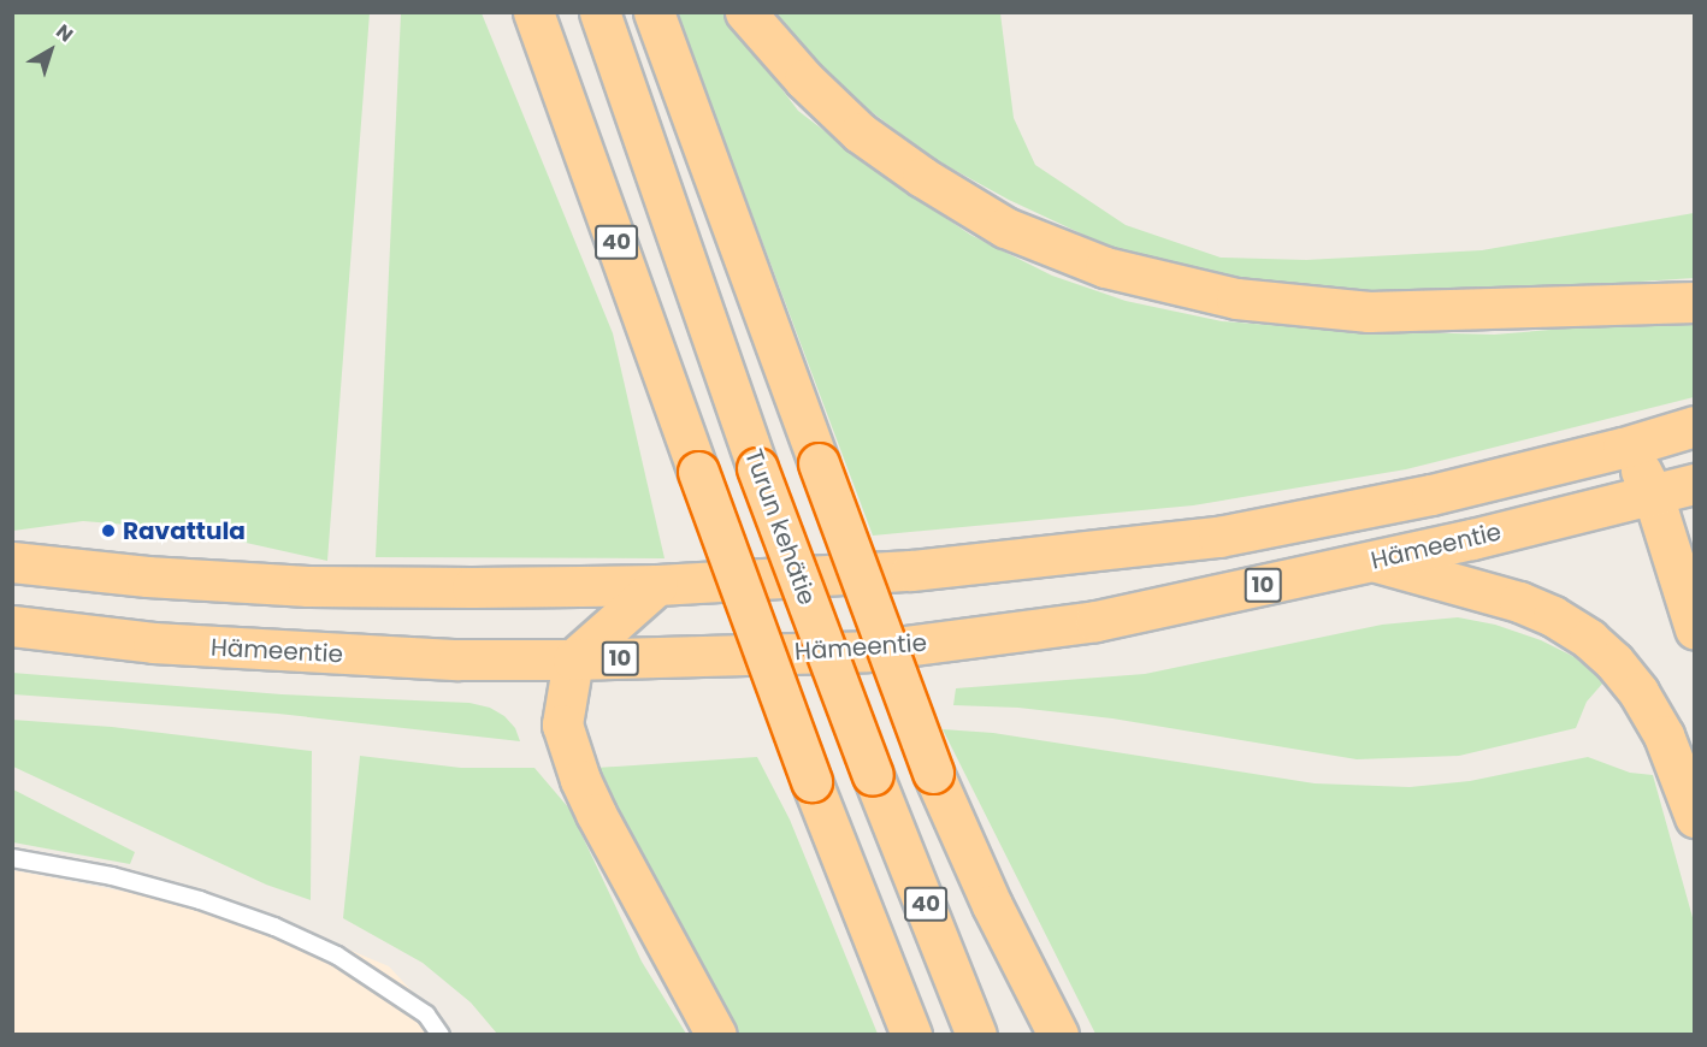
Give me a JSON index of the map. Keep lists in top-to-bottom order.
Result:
{
  "streets": {
    "highway": [
      "40",
      "Turun kehätie",
      "Hämeentie",
      "10"
    ]
  },
  "places": ["Ravattula"],
  "north": "top right"
}
